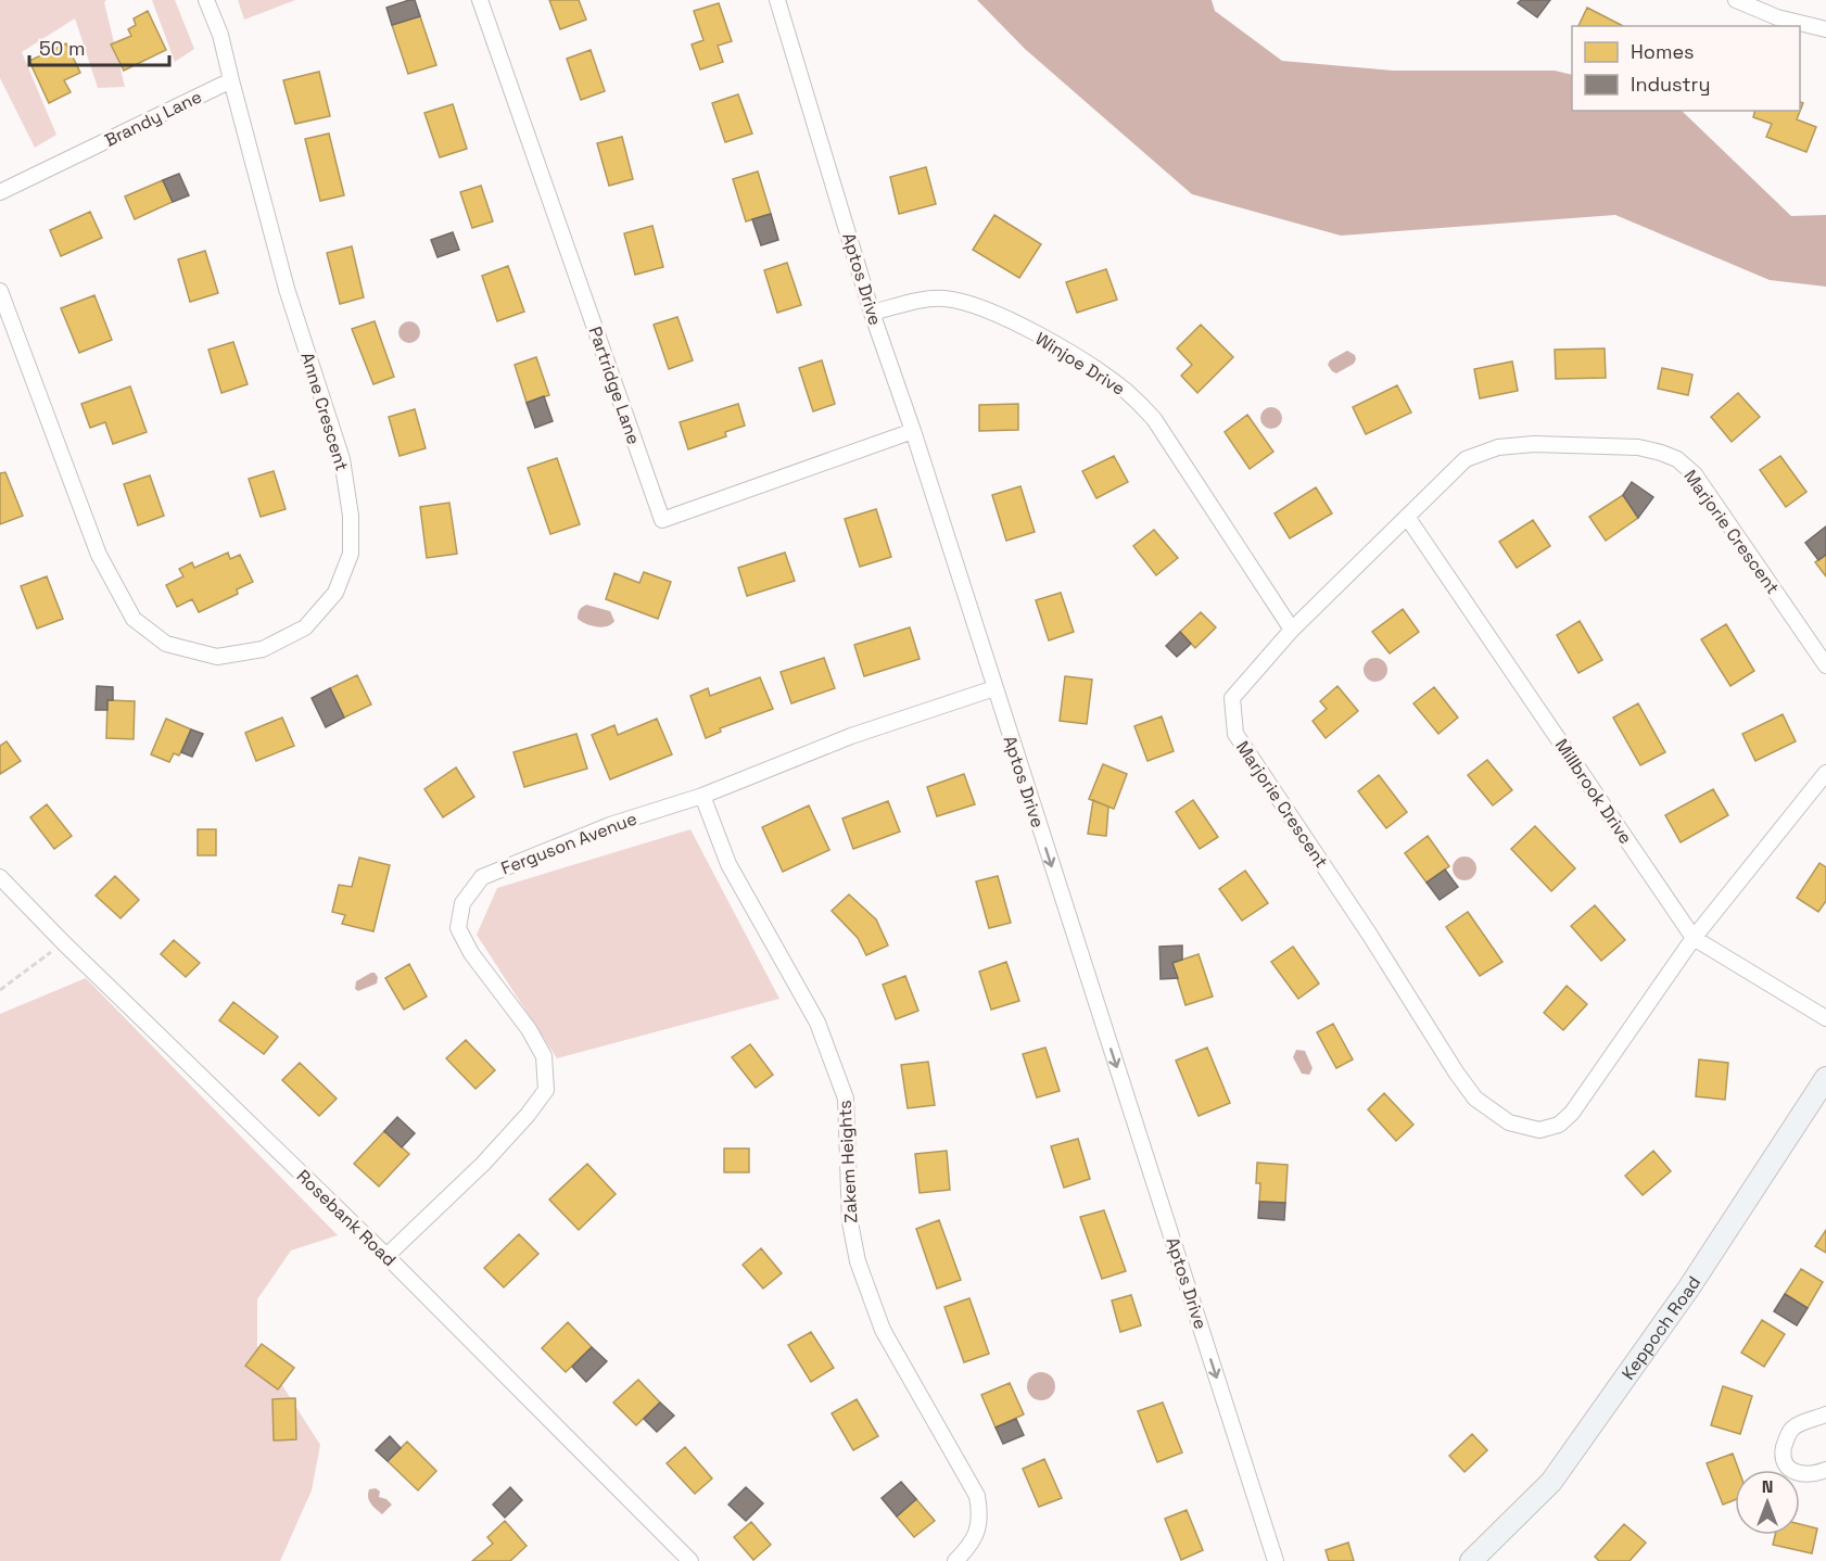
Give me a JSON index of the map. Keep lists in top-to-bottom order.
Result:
{
  "streets": {
    "street": [
      "Brandy Lane",
      "Aptos Drive",
      "Winjoe Drive",
      "Partridge Lane",
      "Anne Crescent",
      "Marjorie Crescent",
      "Millbrook Drive",
      "Ferguson Avenue",
      "Zakem Heights",
      "Rosebank Road",
      "Keppoch Road"
    ]
  },
  "crossings": [
    ["Brandy Lane", "Anne Crescent"],
    ["Aptos Drive", "Winjoe Drive"],
    ["Aptos Drive", "Partridge Lane"],
    ["Aptos Drive", "Ferguson Avenue"],
    ["Winjoe Drive", "Marjorie Crescent"],
    ["Marjorie Crescent", "Millbrook Drive"],
    ["Ferguson Avenue", "Zakem Heights"],
    ["Ferguson Avenue", "Rosebank Road"]
  ],
  "one_way": ["Aptos Drive"],
  "legend": ["Homes", "Industry"],
  "scale_bar": "50 m",
  "north": "top"
}
